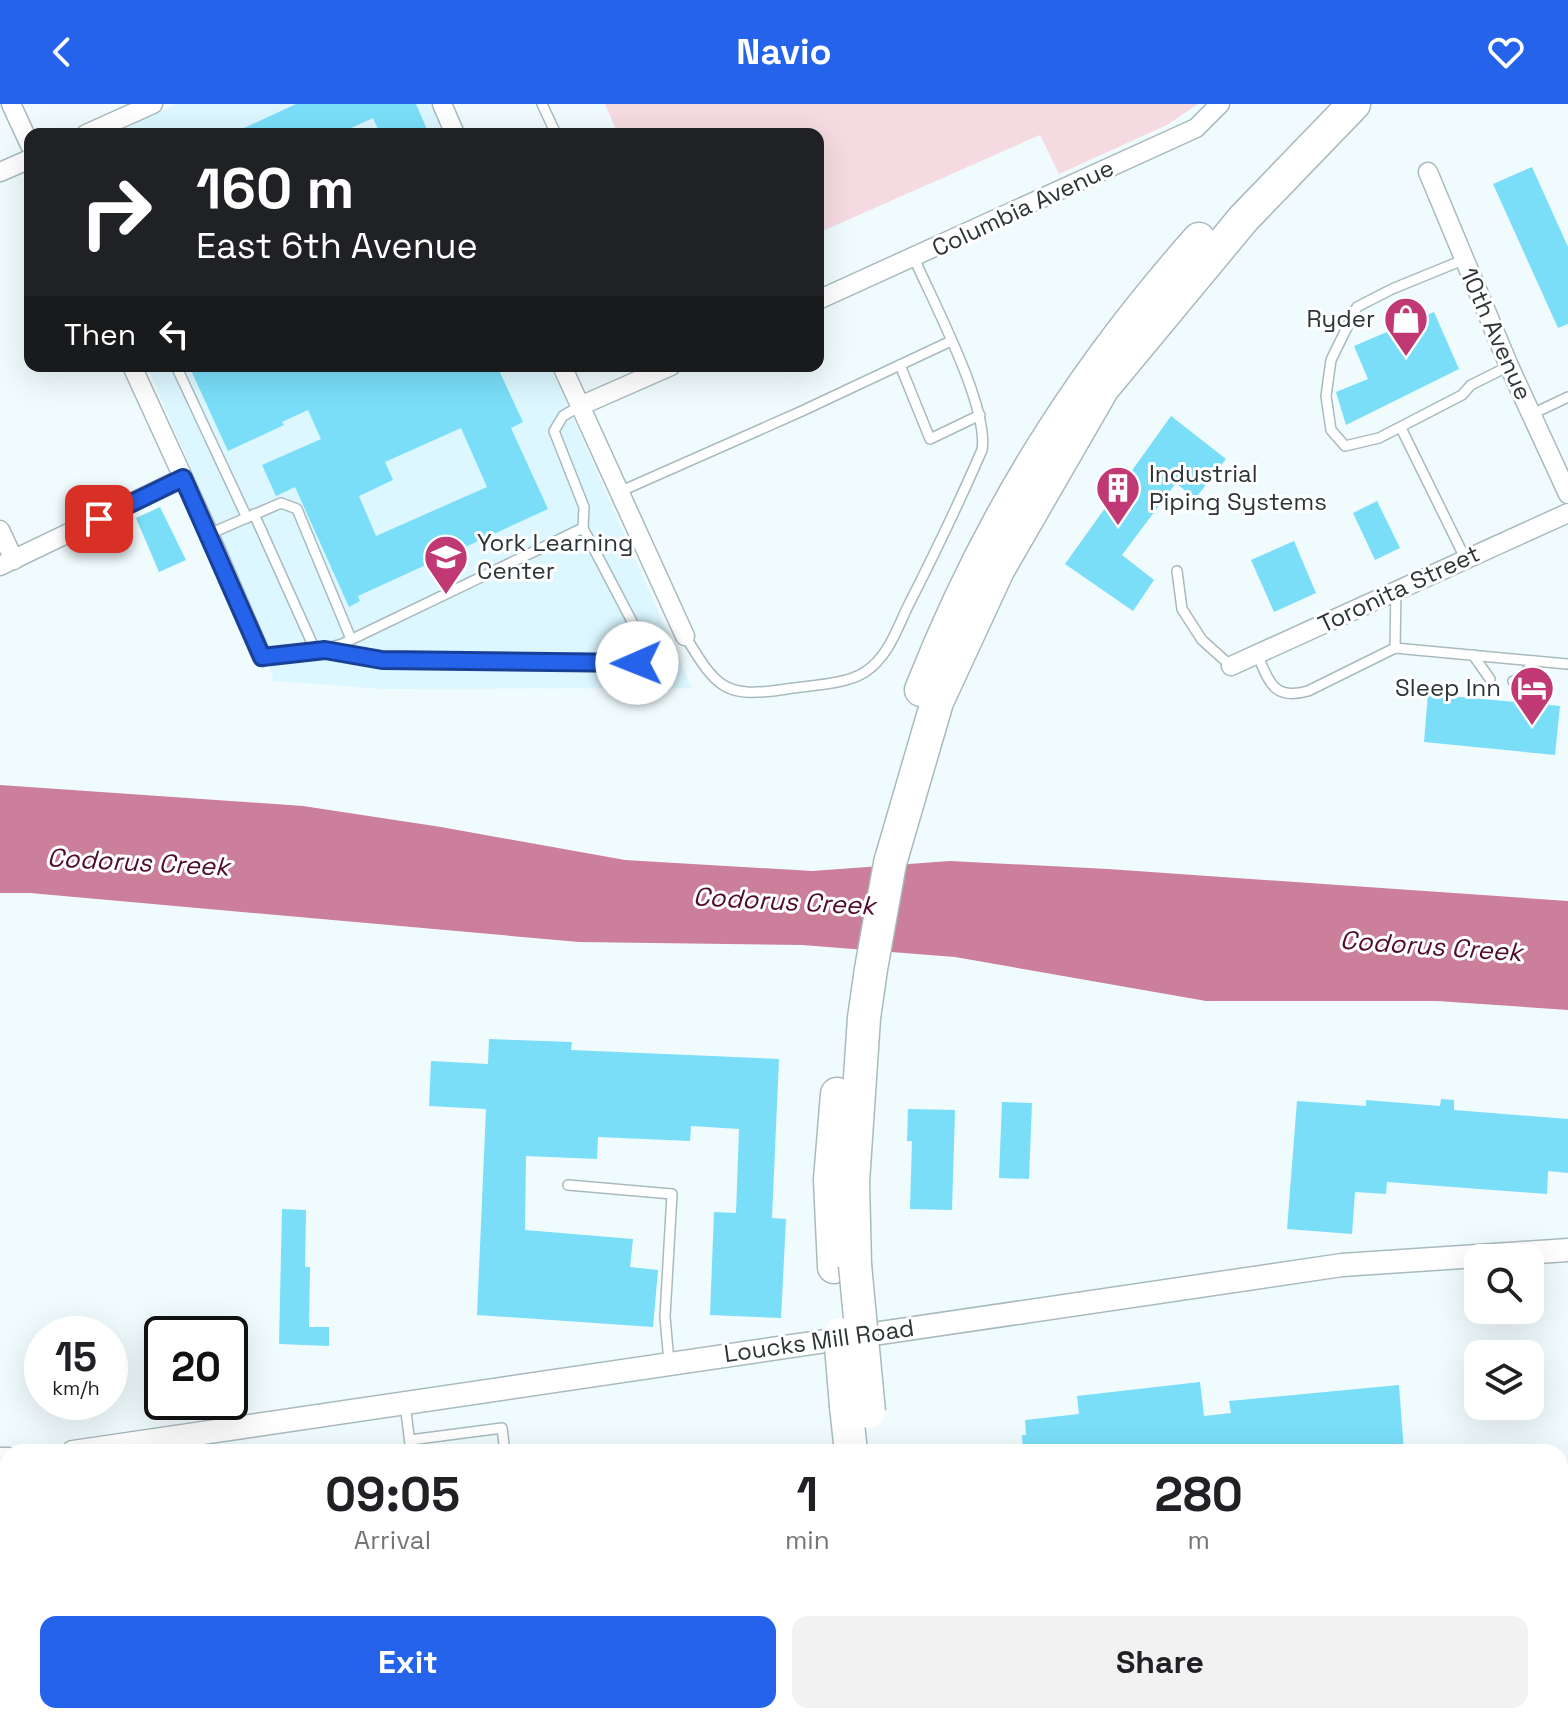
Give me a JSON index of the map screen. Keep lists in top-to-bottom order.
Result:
{
  "streets": {
    "street": [
      "Columbia Avenue",
      "10th Avenue",
      "Toronita Street",
      "Loucks Mill Road"
    ]
  },
  "water": ["Codorus Creek"],
  "places": {
    "shop": ["Ryder"],
    "building": ["Industrial Piping Systems"],
    "school or university": ["York Learning Center"],
    "hotel": ["Sleep Inn"]
  },
  "page": {
    "header": "Navio",
    "turn": ["160 m", "East 6th Avenue"],
    "then": "Then",
    "speed": "15 km/h",
    "limit": "20",
    "eta": [
      "09:05",
      "Arrival",
      "1",
      "min",
      "280",
      "m"
    ],
    "buttons": ["Exit", "Share"]
  }
}
